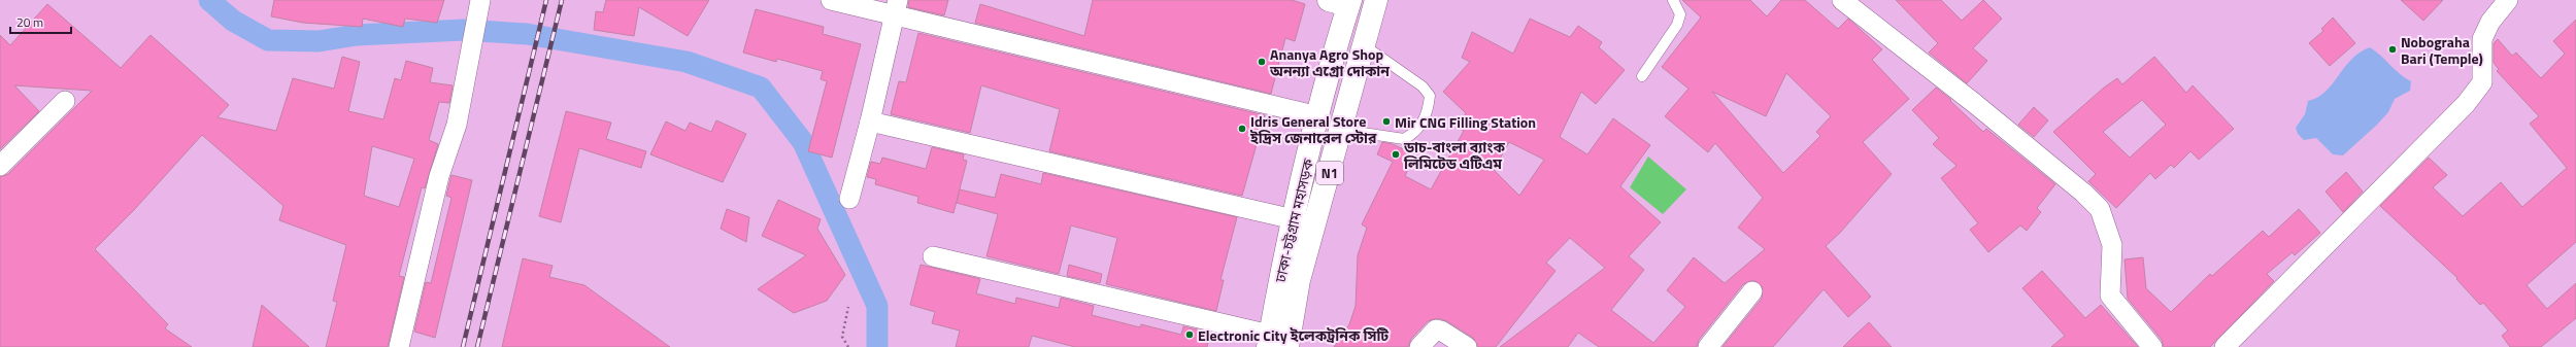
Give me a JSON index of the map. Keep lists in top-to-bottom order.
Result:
{
  "streets": {
    "highway": ["N1", "ঢাকা-চট্টগ্রাম মহাসড়ক"]
  },
  "places": [
    "Nobograha Bari (Temple)",
    "Ananya Agro Shop অনন্যা এগ্রো দোকান",
    "Mir CNG Filling Station",
    "Idris General Store ইদ্রিস জেনারেল স্টোর",
    "ডাচ-বাংলা ব্যাংক লিমিটেড এটিএম",
    "Electronic City ইলেকট্রনিক সিটি"
  ],
  "scale_bar": "20 m"
}
